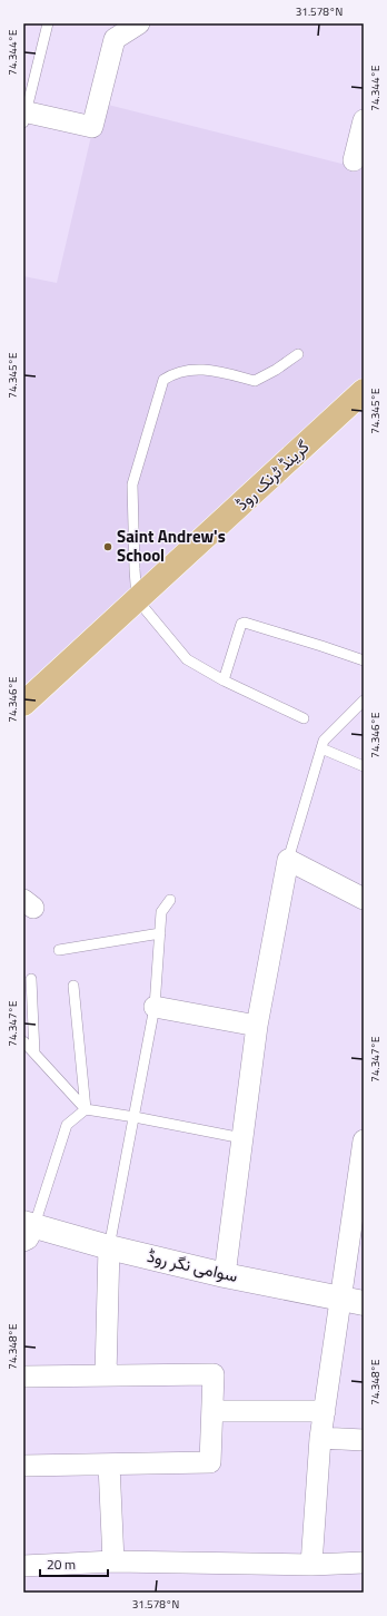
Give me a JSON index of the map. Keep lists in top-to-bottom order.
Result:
{
  "streets": {
    "main road": ["گرینڈ ٹرنک روڈ"],
    "street": ["سوامی نگر روڈ"]
  },
  "places": ["Saint Andrew's School"],
  "scale_bar": "20 m",
  "coordinates": [
    "31.578°N",
    "74.344°E",
    "74.345°E",
    "74.346°E",
    "74.347°E",
    "74.348°E"
  ]
}
